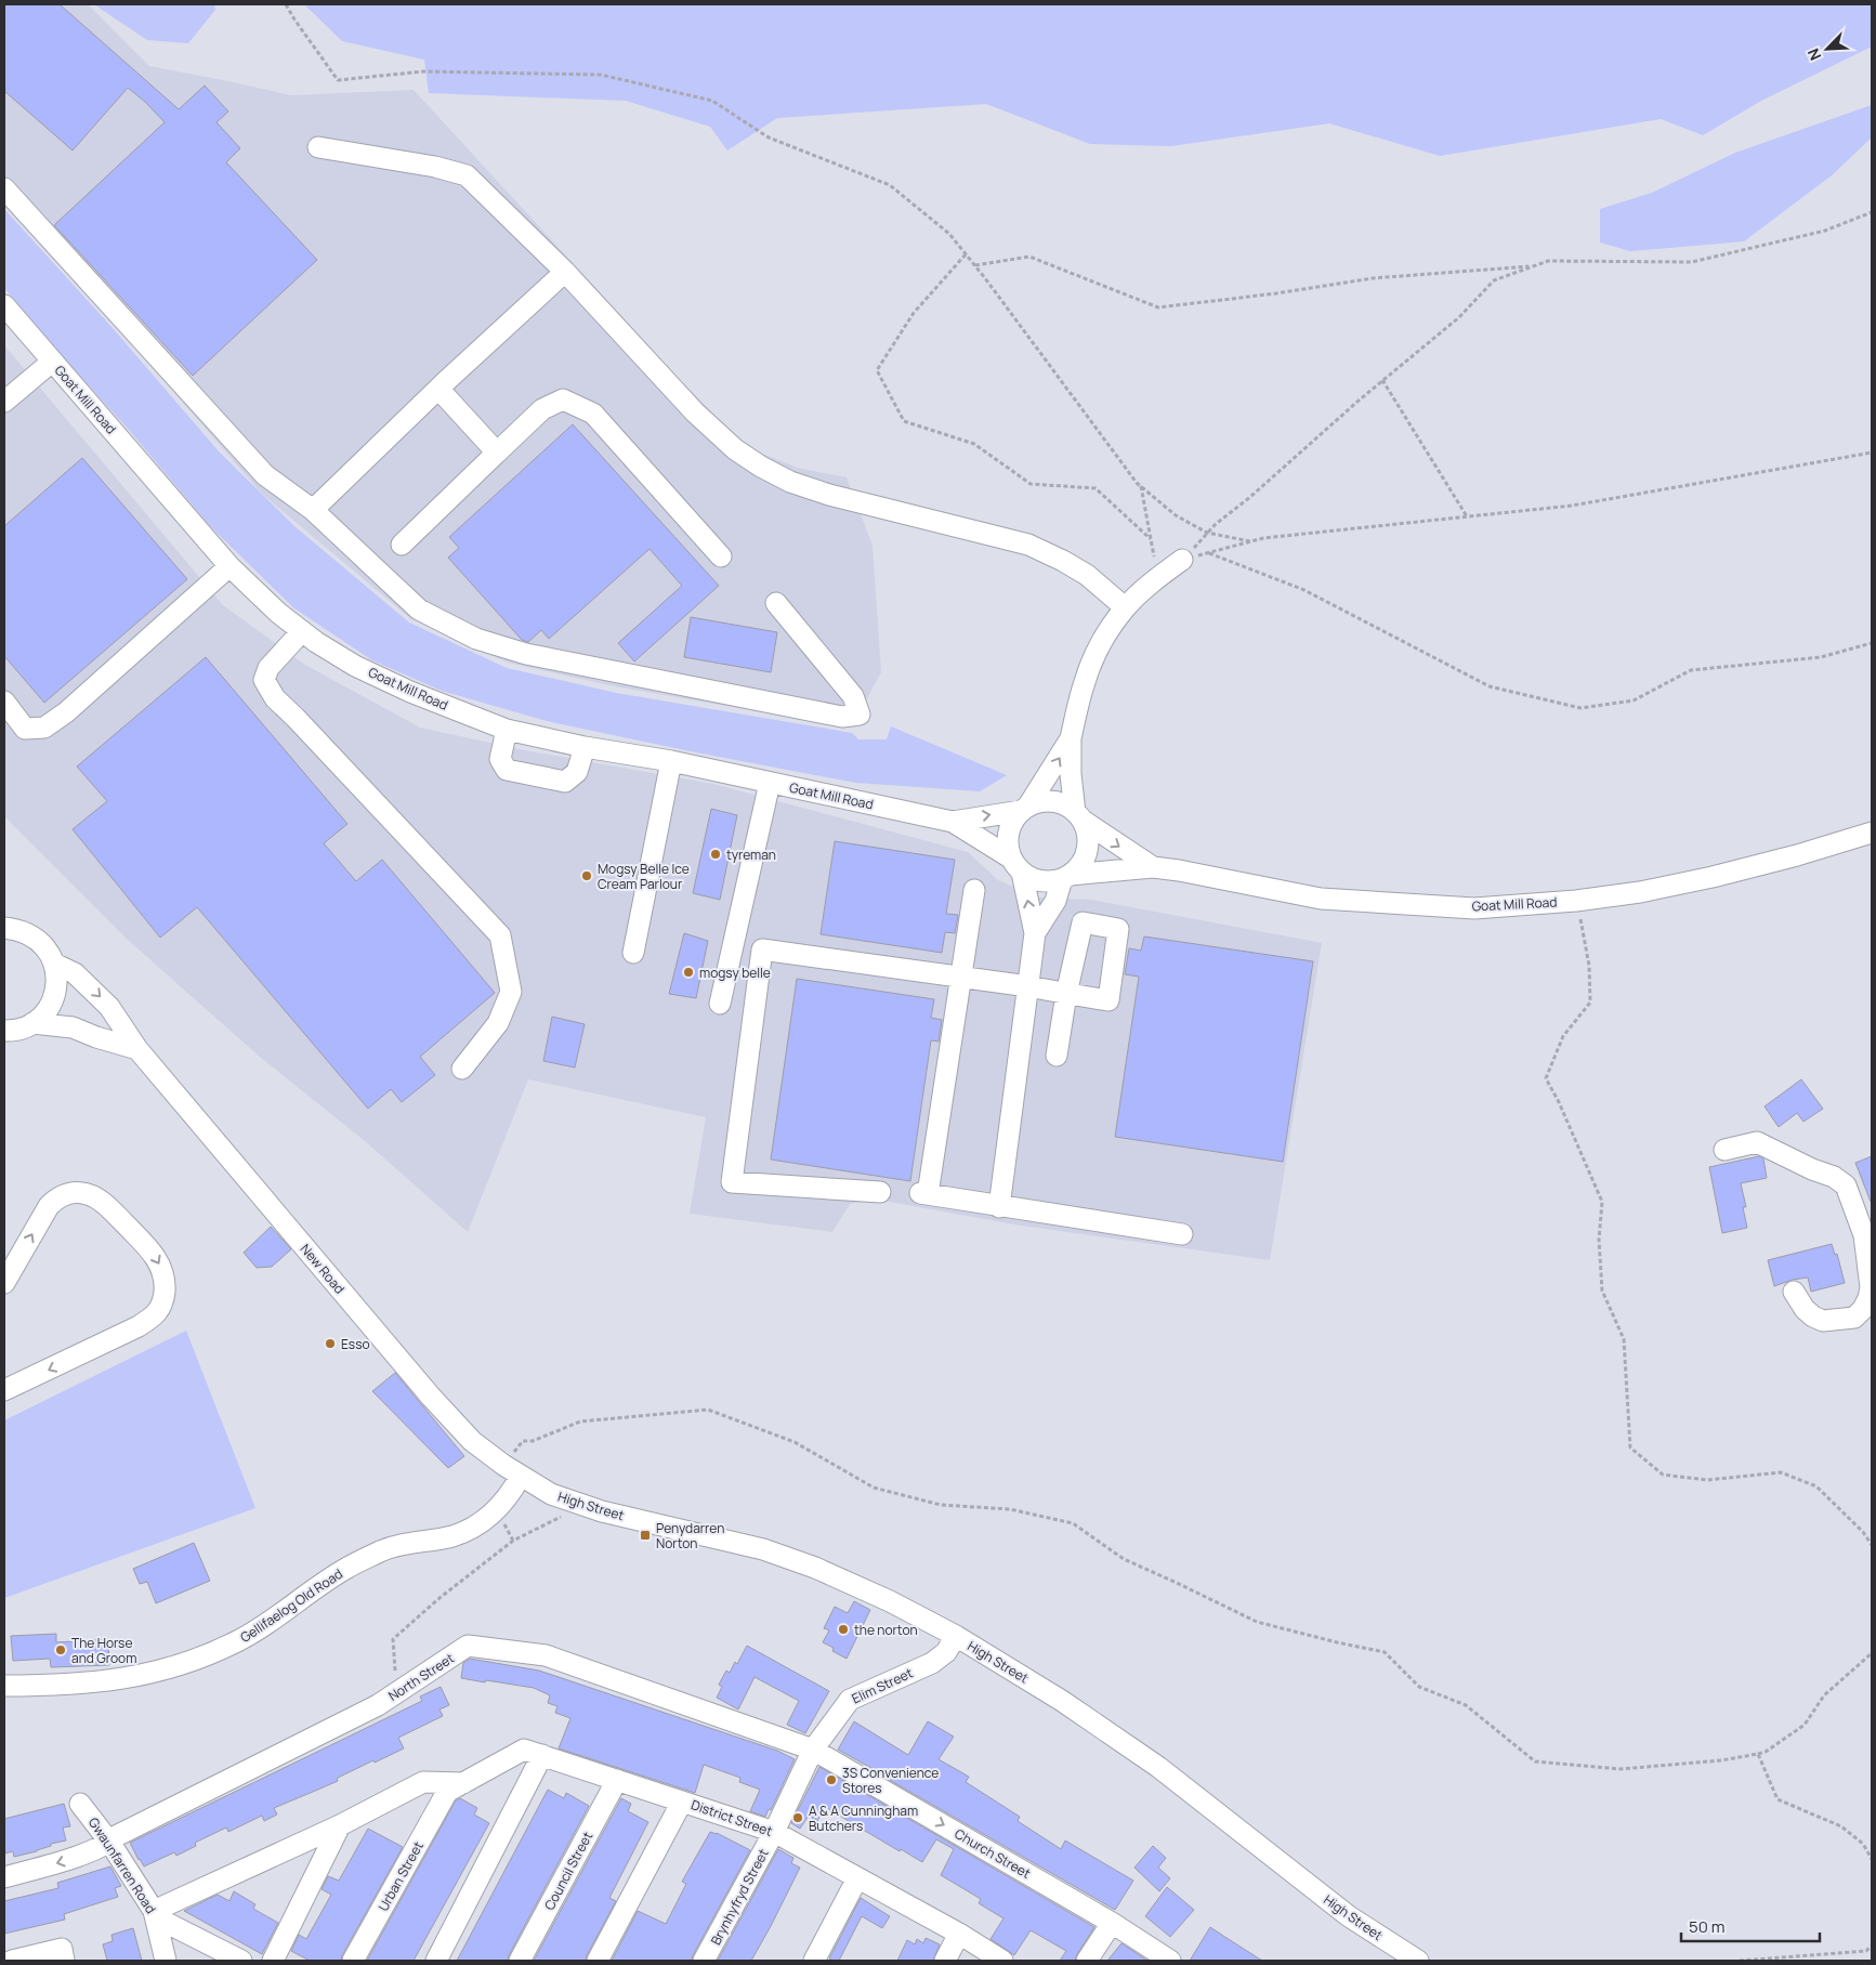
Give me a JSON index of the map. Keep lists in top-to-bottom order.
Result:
{
  "streets": {
    "street": [
      "Goat Mill Road",
      "New Road",
      "High Street",
      "Gellifaelog Old Road",
      "North Street",
      "Elim Street",
      "District Street",
      "Church Street",
      "Gwaunfarren Road",
      "Council Street",
      "Urban Street",
      "Brynhyfryd Street"
    ]
  },
  "crossings": [
    ["New Road", "High Street"],
    ["New Road", "Gellifaelog Old Road"],
    ["High Street", "Gellifaelog Old Road"],
    ["High Street", "Elim Street"],
    ["North Street", "Elim Street"],
    ["North Street", "Church Street"],
    ["North Street", "Gwaunfarren Road"],
    ["Elim Street", "District Street"],
    ["Elim Street", "Church Street"],
    ["Elim Street", "Brynhyfryd Street"],
    ["District Street", "Council Street"],
    ["District Street", "Urban Street"],
    ["District Street", "Brynhyfryd Street"]
  ],
  "one_way": ["Church Street"],
  "places": {
    "other": [
      "tyreman",
      "Mogsy Belle Ice Cream Parlour",
      "mogsy belle",
      "Esso",
      "the norton",
      "The Horse and Groom",
      "3S Convenience Stores",
      "A & A Cunningham Butchers"
    ],
    "transit": ["Penydarren Norton"]
  },
  "scale_bar": "50 m",
  "north": "bottom left"
}
